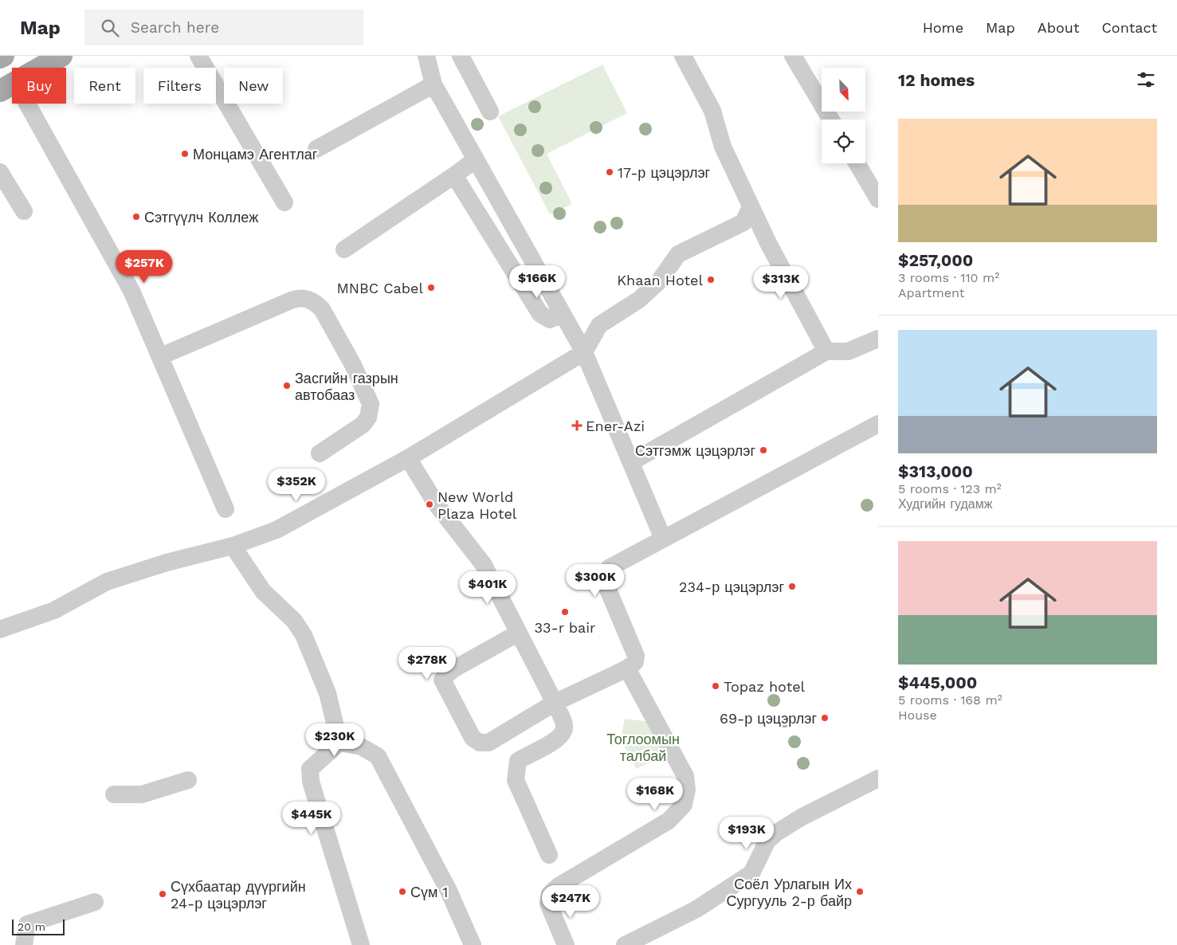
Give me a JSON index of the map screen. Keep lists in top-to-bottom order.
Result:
{
  "parks": ["Тоглоомын талбай"],
  "places": {
    "other": [
      "Монцамэ Агентлаг",
      "17-р цэцэрлэг",
      "Сэтгүүлч Коллеж",
      "Khaan Hotel",
      "MNBC Cabel",
      "Засгийн газрын автобааз",
      "Сэтгэмж цэцэрлэг",
      "New World Plaza Hotel",
      "234-р цэцэрлэг",
      "33-r bair",
      "Topaz hotel",
      "69-р цэцэрлэг",
      "Сүм 1",
      "Соёл Урлагын Их Сургууль 2-р байр",
      "Сүхбаатар дүүргийн 24-р цэцэрлэг"
    ],
    "health": ["Ener-Azi"]
  },
  "scale_bar": "20 m",
  "north": "bottom right",
  "page": {
    "header": "Map",
    "search": "Search here",
    "nav": [
      "Home",
      "Map",
      "About",
      "Contact"
    ],
    "heading": "12 homes",
    "chip": [
      "Buy",
      "Rent",
      "Filters",
      "New"
    ],
    "list": [
      {
        "name": "$257,000",
        "note": "3 rooms · 110 m² · Apartment"
      },
      {
        "name": "$313,000",
        "note": "5 rooms · 123 m² · Худгийн гудамж"
      },
      {
        "name": "$445,000",
        "note": "5 rooms · 168 m² · House"
      }
    ],
    "price": [
      "$257K",
      "$166K",
      "$313K",
      "$352K",
      "$300K",
      "$401K",
      "$278K",
      "$230K",
      "$168K",
      "$445K",
      "$193K",
      "$247K"
    ],
    "scale": "20 m"
  }
}
